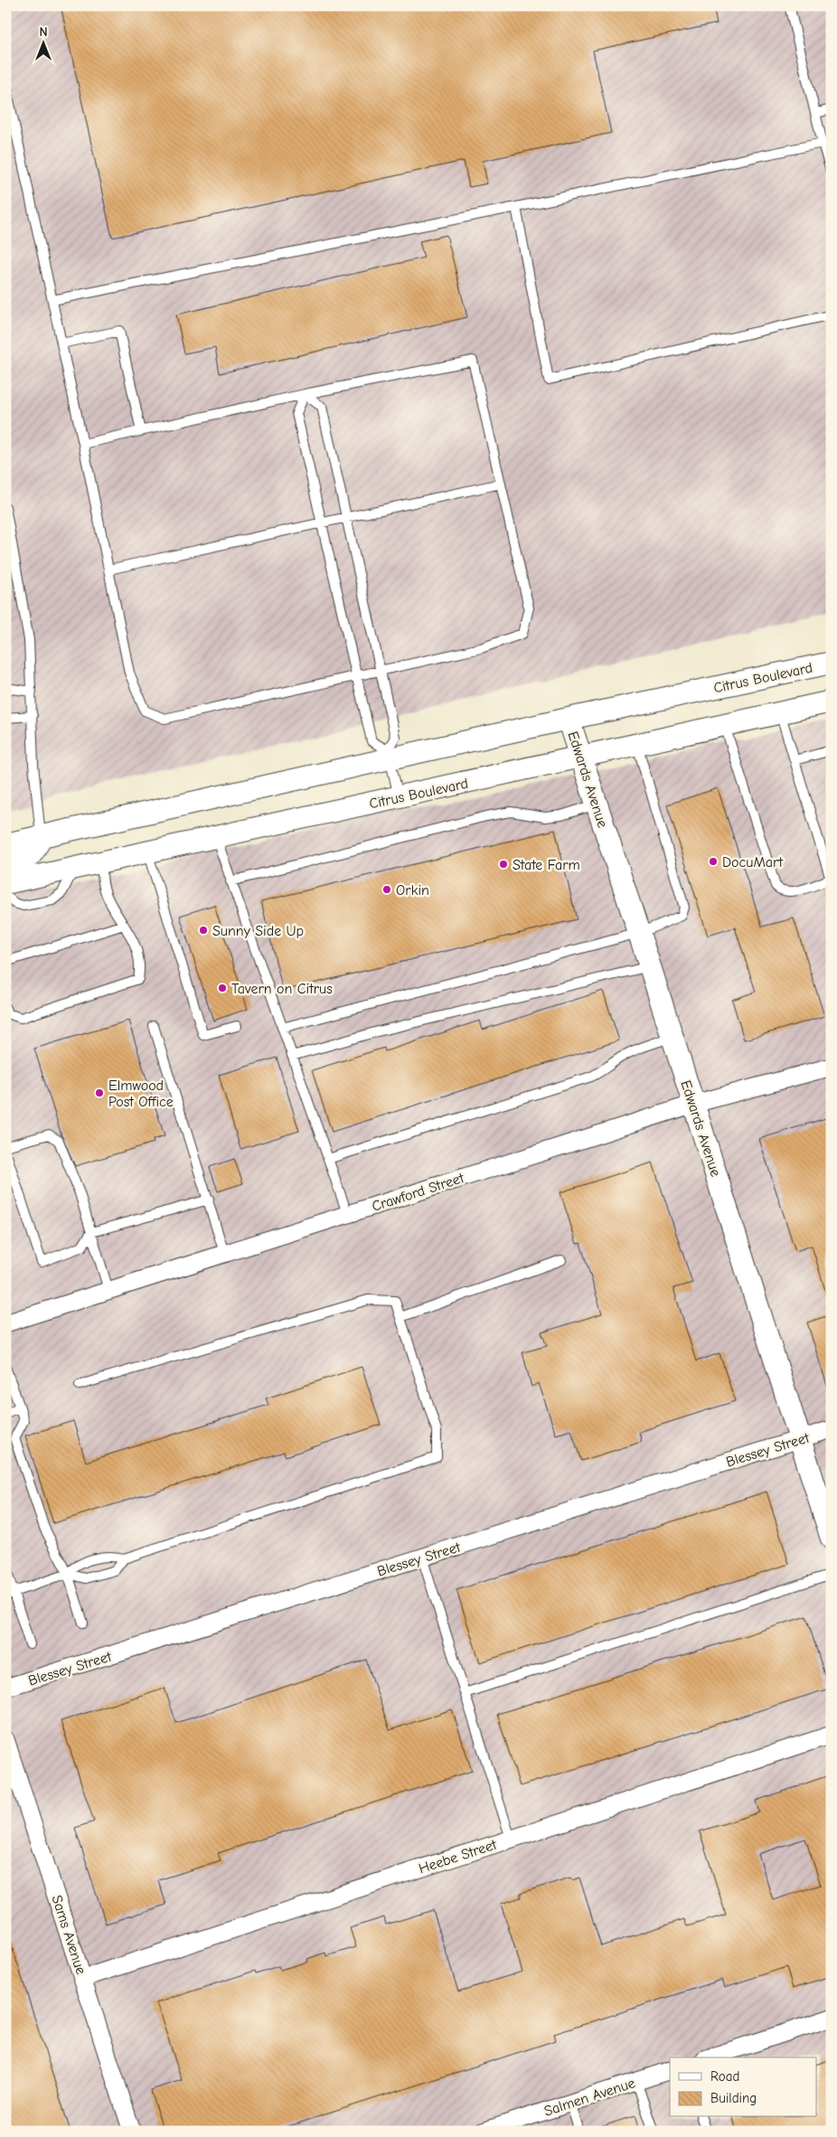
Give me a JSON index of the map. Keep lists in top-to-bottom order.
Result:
{
  "streets": {
    "street": [
      "Citrus Boulevard",
      "Edwards Avenue",
      "Crawford Street",
      "Blessey Street",
      "Heebe Street",
      "Sams Avenue",
      "Salmen Avenue"
    ]
  },
  "crossings": [
    ["Citrus Boulevard", "Edwards Avenue"],
    ["Edwards Avenue", "Crawford Street"],
    ["Edwards Avenue", "Blessey Street"],
    ["Heebe Street", "Sams Avenue"]
  ],
  "places": [
    "DocuMart",
    "State Farm",
    "Orkin",
    "Sunny Side Up",
    "Tavern on Citrus",
    "Elmwood Post Office"
  ],
  "legend": ["Road", "Building"],
  "north": "top"
}
